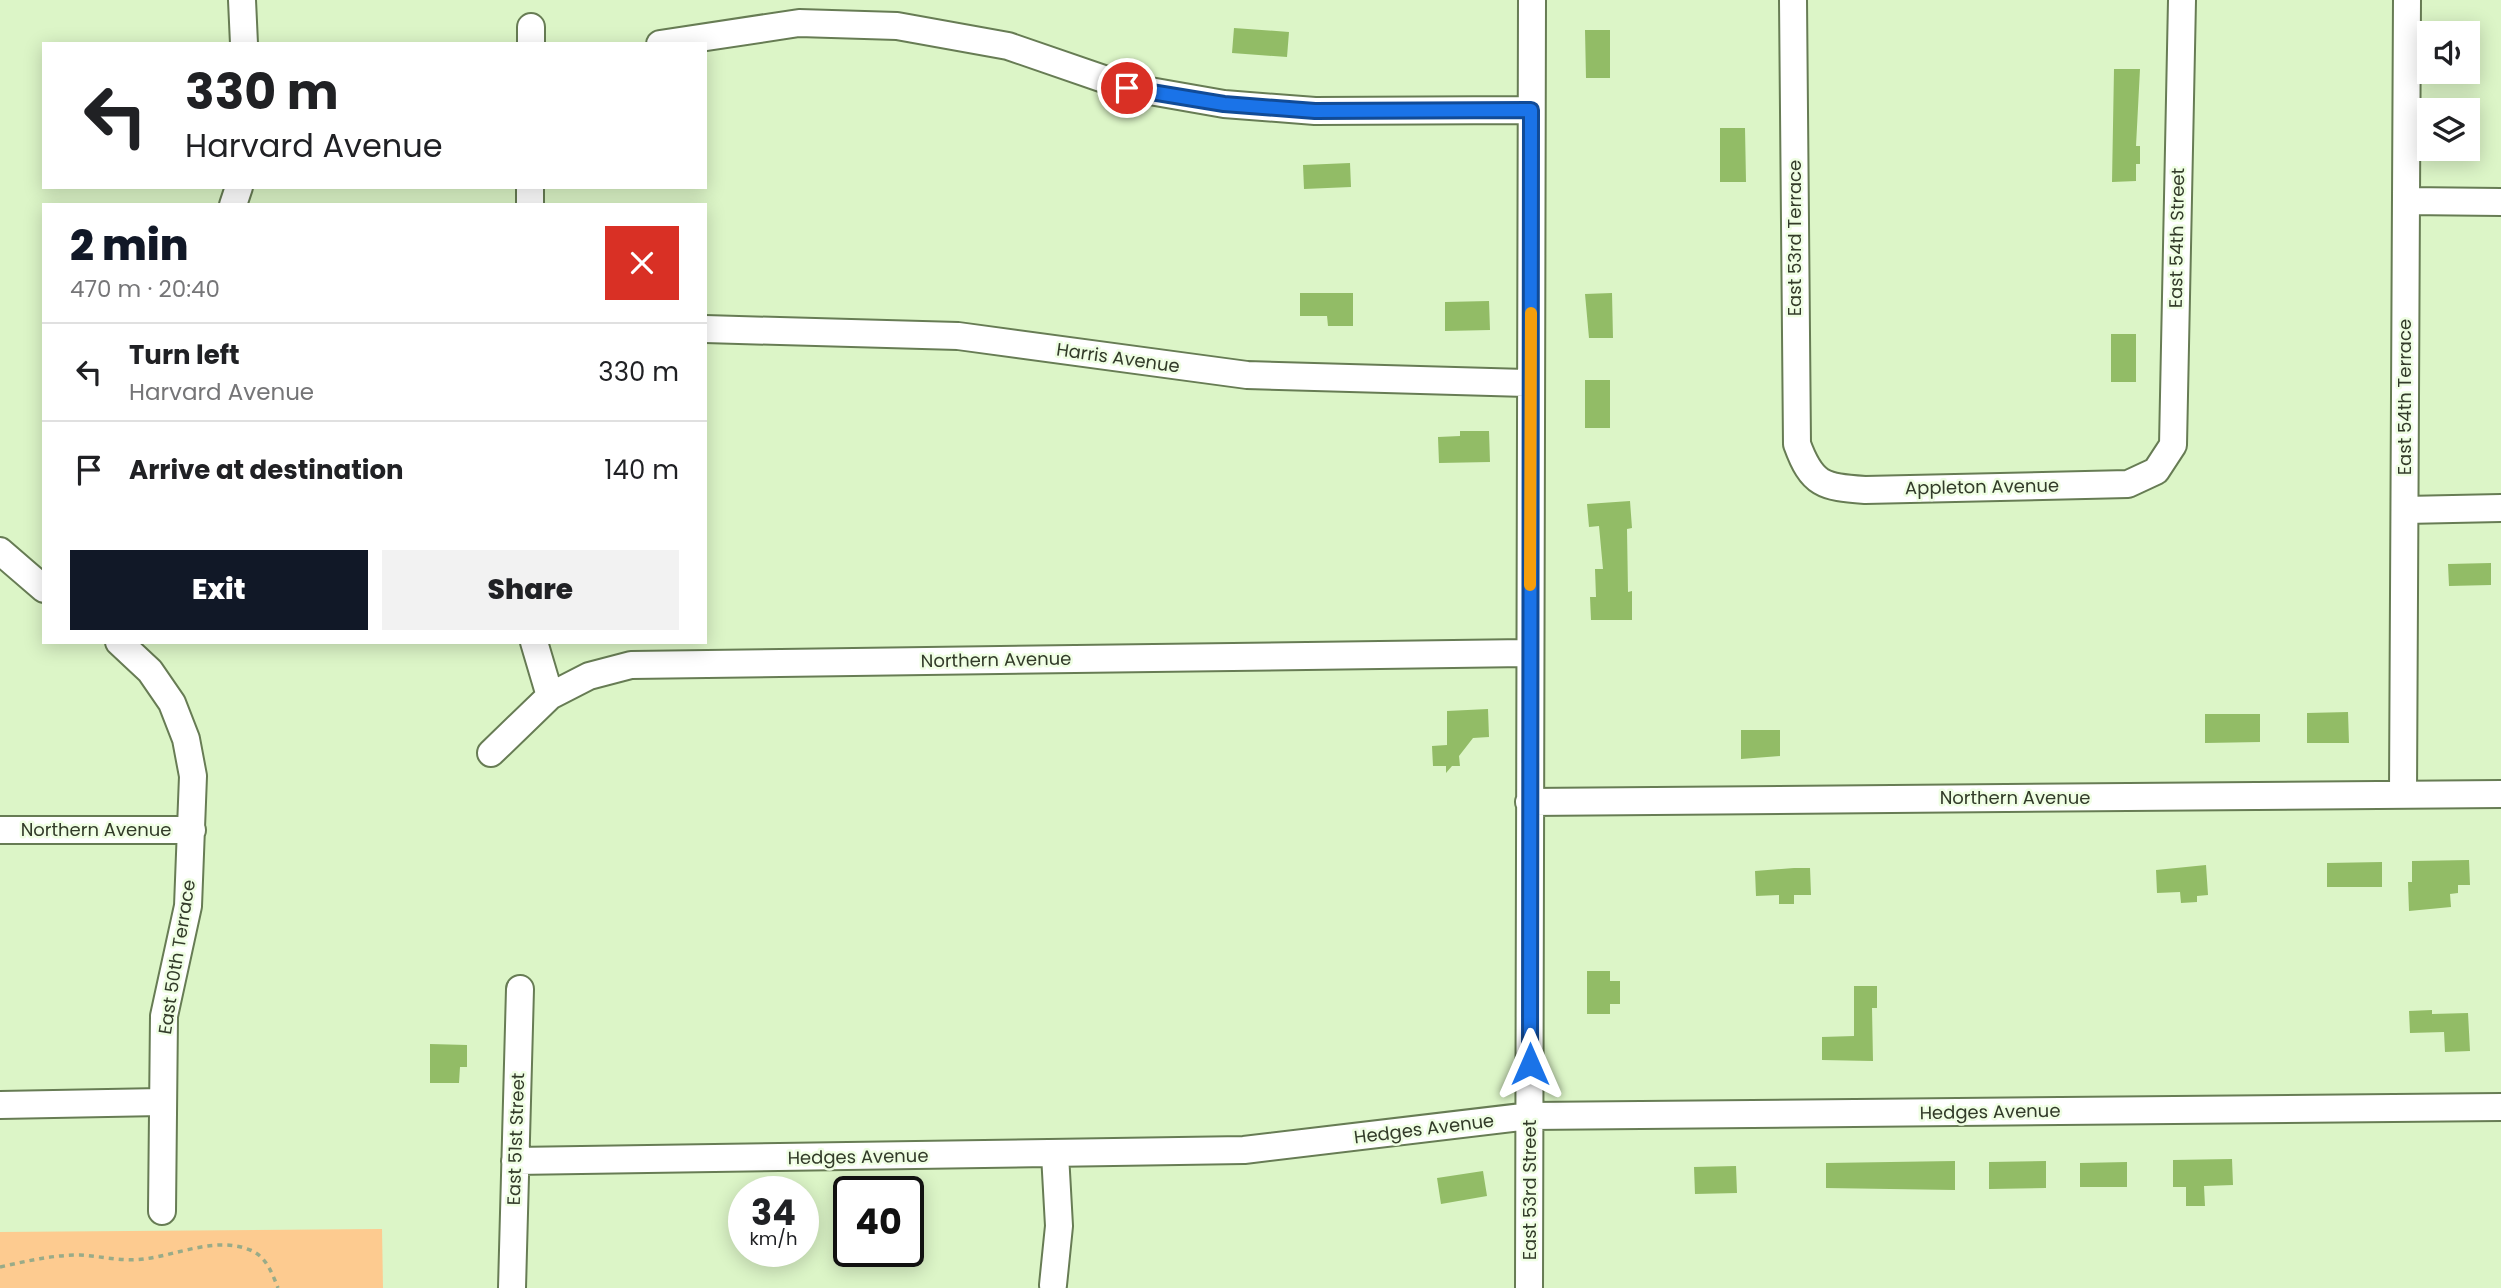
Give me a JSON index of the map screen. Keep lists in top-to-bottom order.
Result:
{
  "streets": {
    "street": [
      "East 53rd Terrace",
      "East 54th Street",
      "Harris Avenue",
      "East 54th Terrace",
      "Appleton Avenue",
      "Northern Avenue",
      "East 50th Terrace",
      "Hedges Avenue",
      "East 51st Street",
      "East 53rd Street"
    ]
  },
  "crossings": [
    ["East 53rd Terrace", "Appleton Avenue"],
    ["East 54th Street", "Appleton Avenue"],
    ["Harris Avenue", "East 53rd Street"],
    ["East 54th Terrace", "Northern Avenue"],
    ["Northern Avenue", "East 50th Terrace"],
    ["Northern Avenue", "East 53rd Street"],
    ["Hedges Avenue", "East 51st Street"],
    ["Hedges Avenue", "East 53rd Street"]
  ],
  "page": {
    "turn": ["330 m", "Harvard Avenue"],
    "heading": ["2 min", "470 m · 20:40"],
    "list": [
      {
        "name": "Turn left",
        "note": "Harvard Avenue",
        "value": "330 m"
      },
      {
        "name": "Arrive at destination",
        "value": "140 m"
      }
    ],
    "buttons": ["Exit", "Share"],
    "speed": "34 km/h",
    "limit": "40"
  }
}
